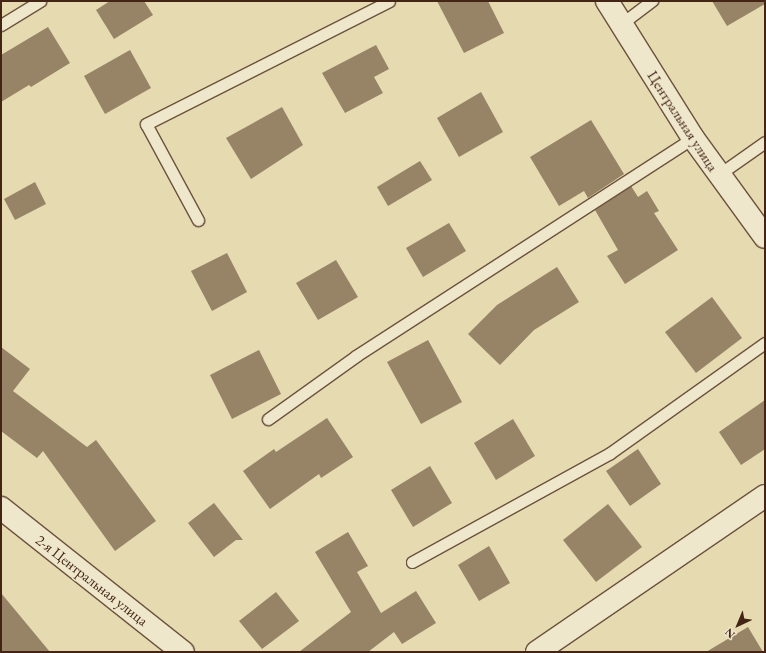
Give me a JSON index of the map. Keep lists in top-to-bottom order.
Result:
{
  "streets": {
    "street": ["Центральная улица", "2-я Центральная улица"]
  },
  "north": "bottom left"
}
